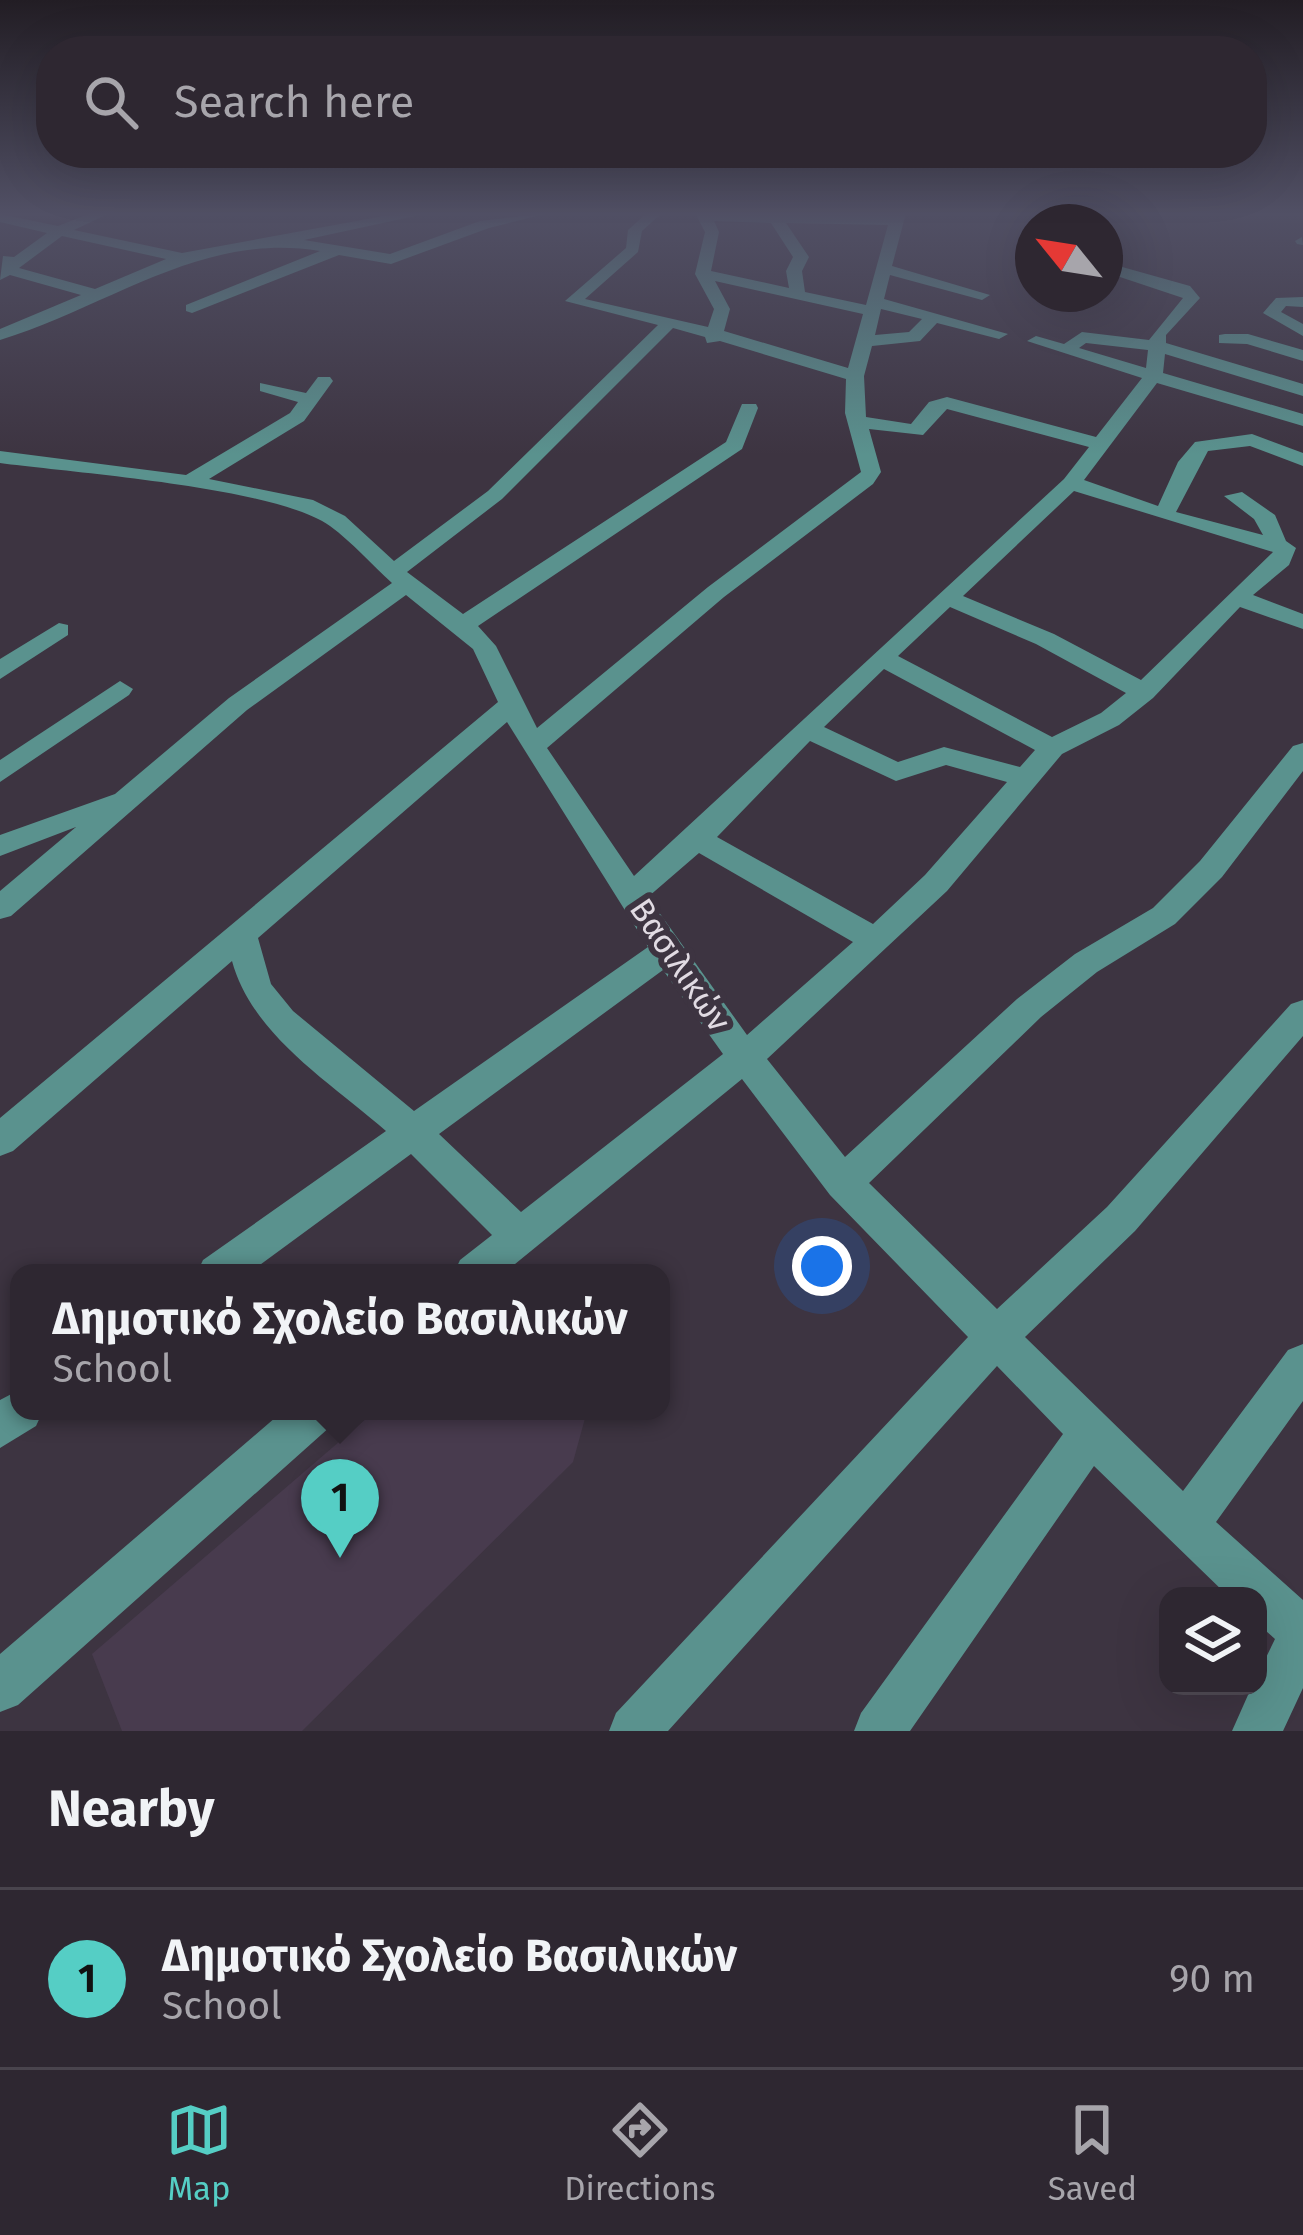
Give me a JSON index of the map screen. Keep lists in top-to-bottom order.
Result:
{
  "streets": {
    "street": ["Βασιλικών"]
  },
  "north": "top left",
  "page": {
    "search": "Search here",
    "popup": ["Δημοτικό Σχολείο Βασιλικών", "School"],
    "pins": "1",
    "heading": "Nearby",
    "list": [
      {
        "mark": "1",
        "name": "Δημοτικό Σχολείο Βασιλικών",
        "note": "School",
        "value": "90 m"
      }
    ],
    "nav": ["Map", "Directions", "Saved"]
  }
}
